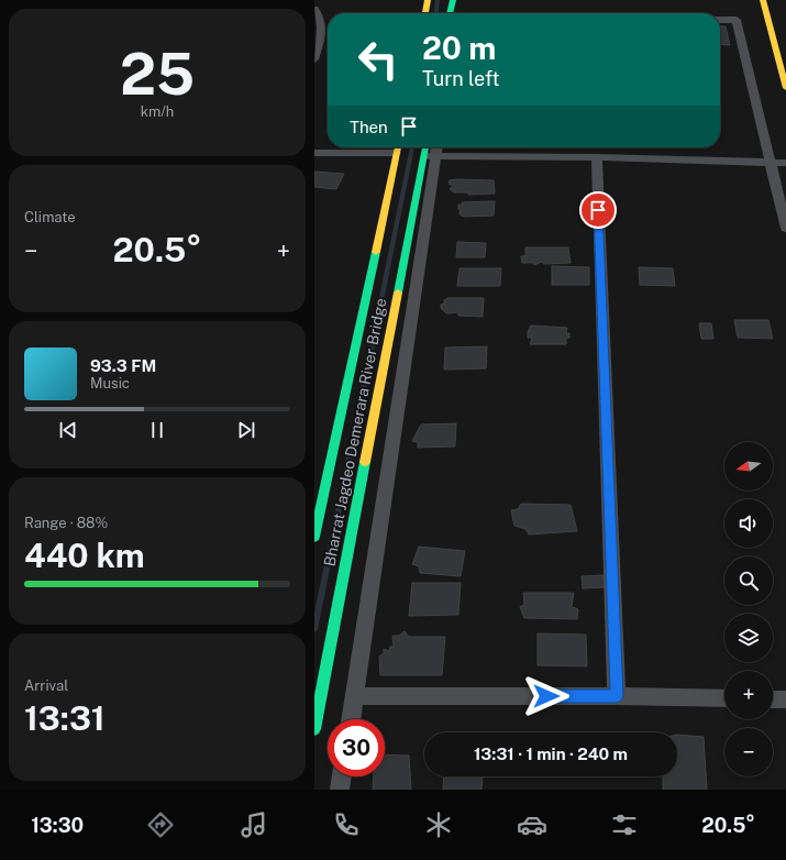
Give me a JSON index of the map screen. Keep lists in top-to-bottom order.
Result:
{
  "streets": {
    "main road": ["Bharrat Jagdeo Demerara River Bridge"]
  },
  "north": "left",
  "page": {
    "tile": [
      ["25", "km/h"],
      "Climate",
      ["Range · 88%", "440 km"],
      ["Arrival", "13:31"]
    ],
    "turn": ["20 m", "Turn left"],
    "then": "Then",
    "heat": ["−", "20.5°", "+"],
    "song": ["93.3 FM", "Music"],
    "map_buttons": ["+", "−"],
    "limit": "30",
    "trip": "13:31 · 1 min · 240 m",
    "tabs": ["13:30", "20.5°"]
  }
}
